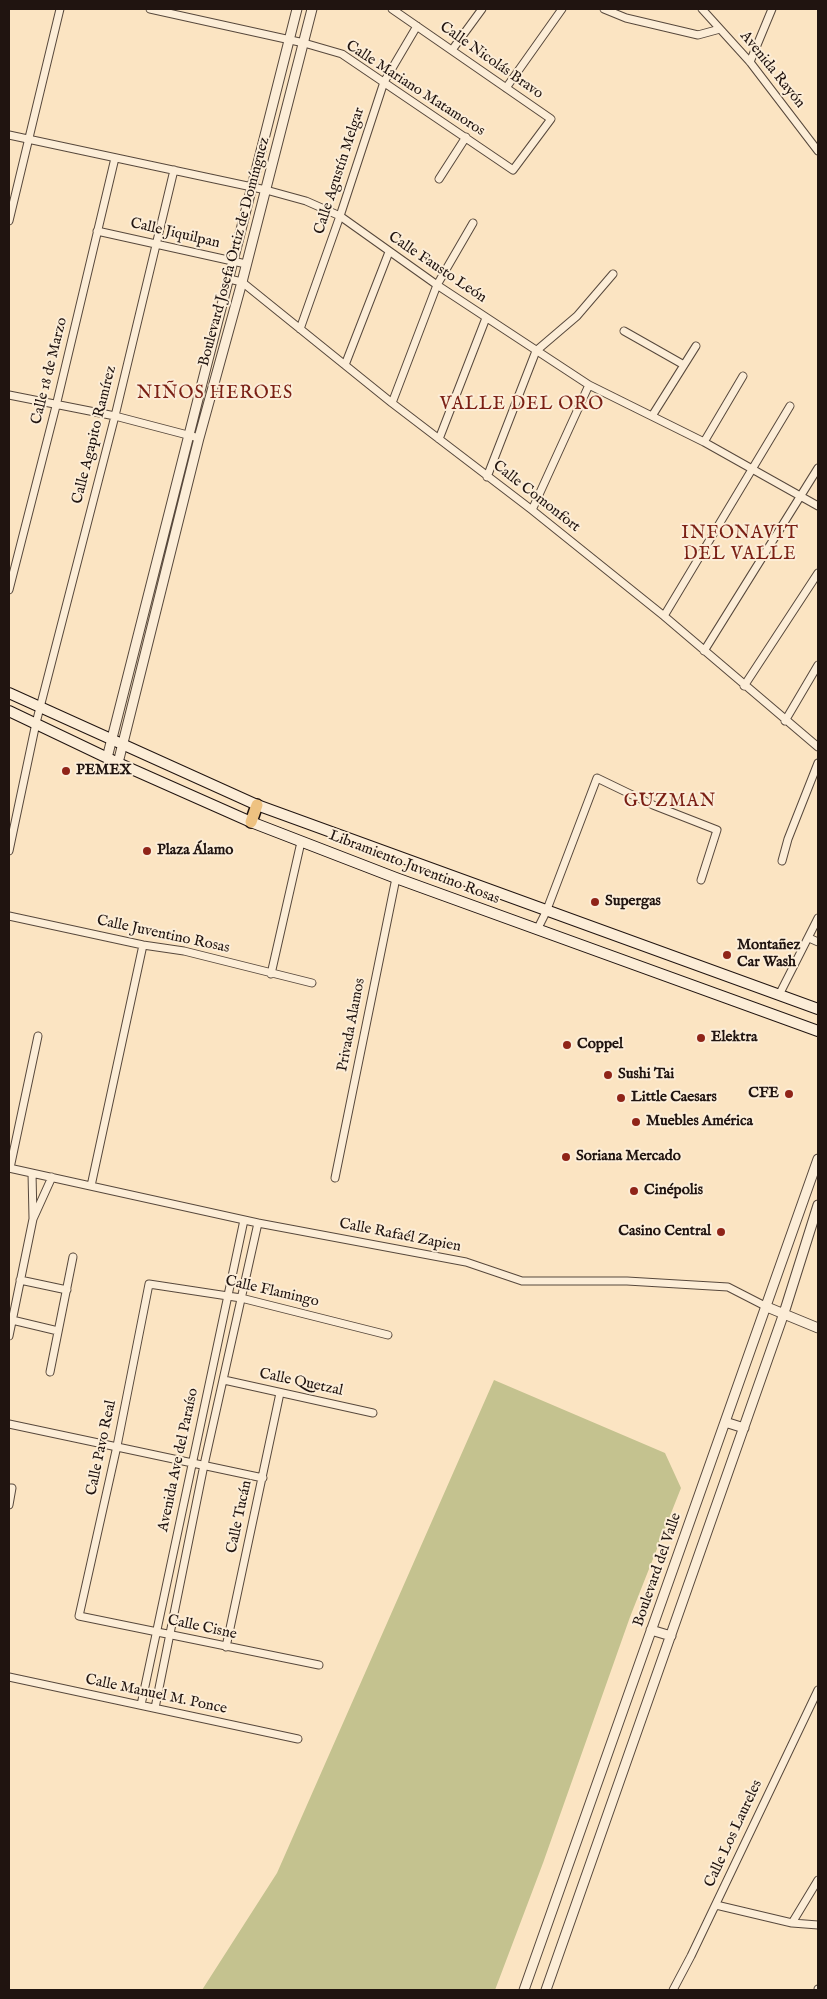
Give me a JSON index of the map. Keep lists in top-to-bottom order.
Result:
{
  "streets": {
    "main road": ["Libramiento Juventino Rosas"],
    "street": [
      "Calle Nicolás Bravo",
      "Avenida Rayón",
      "Calle Mariano Matamoros",
      "Calle Agustín Melgar",
      "Calle Jiquilpan",
      "Boulevard Josefa Ortiz de Domínguez",
      "Calle Fausto León",
      "Calle 18 de Marzo",
      "Calle Agapito Ramírez",
      "Calle Comonfort",
      "Calle Juventino Rosas",
      "Privada Alamos",
      "Calle Rafaél Zapien",
      "Calle Flamingo",
      "Calle Quetzal",
      "Calle Pavo Real",
      "Avenida Ave del Paraíso",
      "Calle Tucán",
      "Boulevard del Valle",
      "Calle Cisne",
      "Calle Manuel M. Ponce",
      "Calle Los Laureles"
    ]
  },
  "crossings": [
    ["Calle Nicolás Bravo", "Calle Mariano Matamoros"],
    ["Calle Nicolás Bravo", "Calle Agustín Melgar"],
    ["Calle Mariano Matamoros", "Calle Agustín Melgar"],
    ["Calle Mariano Matamoros", "Boulevard Josefa Ortiz de Domínguez"],
    ["Calle Agustín Melgar", "Calle Fausto León"],
    ["Calle Agustín Melgar", "Calle Comonfort"],
    ["Calle Jiquilpan", "Boulevard Josefa Ortiz de Domínguez"],
    ["Calle Jiquilpan", "Calle 18 de Marzo"],
    ["Calle Jiquilpan", "Calle Agapito Ramírez"],
    ["Boulevard Josefa Ortiz de Domínguez", "Calle Fausto León"],
    ["Boulevard Josefa Ortiz de Domínguez", "Calle Comonfort"],
    ["Boulevard Josefa Ortiz de Domínguez", "Libramiento Juventino Rosas"],
    ["Calle Fausto León", "Calle 18 de Marzo"],
    ["Calle Fausto León", "Calle Agapito Ramírez"],
    ["Calle Agapito Ramírez", "Libramiento Juventino Rosas"],
    ["Libramiento Juventino Rosas", "Privada Alamos"],
    ["Calle Rafaél Zapien", "Avenida Ave del Paraíso"],
    ["Calle Rafaél Zapien", "Boulevard del Valle"],
    ["Calle Flamingo", "Calle Pavo Real"],
    ["Calle Flamingo", "Avenida Ave del Paraíso"],
    ["Calle Quetzal", "Avenida Ave del Paraíso"],
    ["Calle Quetzal", "Calle Tucán"],
    ["Calle Pavo Real", "Calle Cisne"],
    ["Avenida Ave del Paraíso", "Calle Cisne"],
    ["Avenida Ave del Paraíso", "Calle Manuel M. Ponce"],
    ["Calle Tucán", "Calle Cisne"]
  ],
  "districts": [
    "NIÑOS HEROES",
    "VALLE DEL ORO",
    "INFONAVIT DEL VALLE",
    "GUZMAN"
  ],
  "places": [
    "PEMEX",
    "Plaza Álamo",
    "Supergas",
    "Montañez Car Wash",
    "Elektra",
    "Coppel",
    "Sushi Tai",
    "CFE",
    "Little Caesars",
    "Muebles América",
    "Soriana Mercado",
    "Cinépolis",
    "Casino Central"
  ]
}
